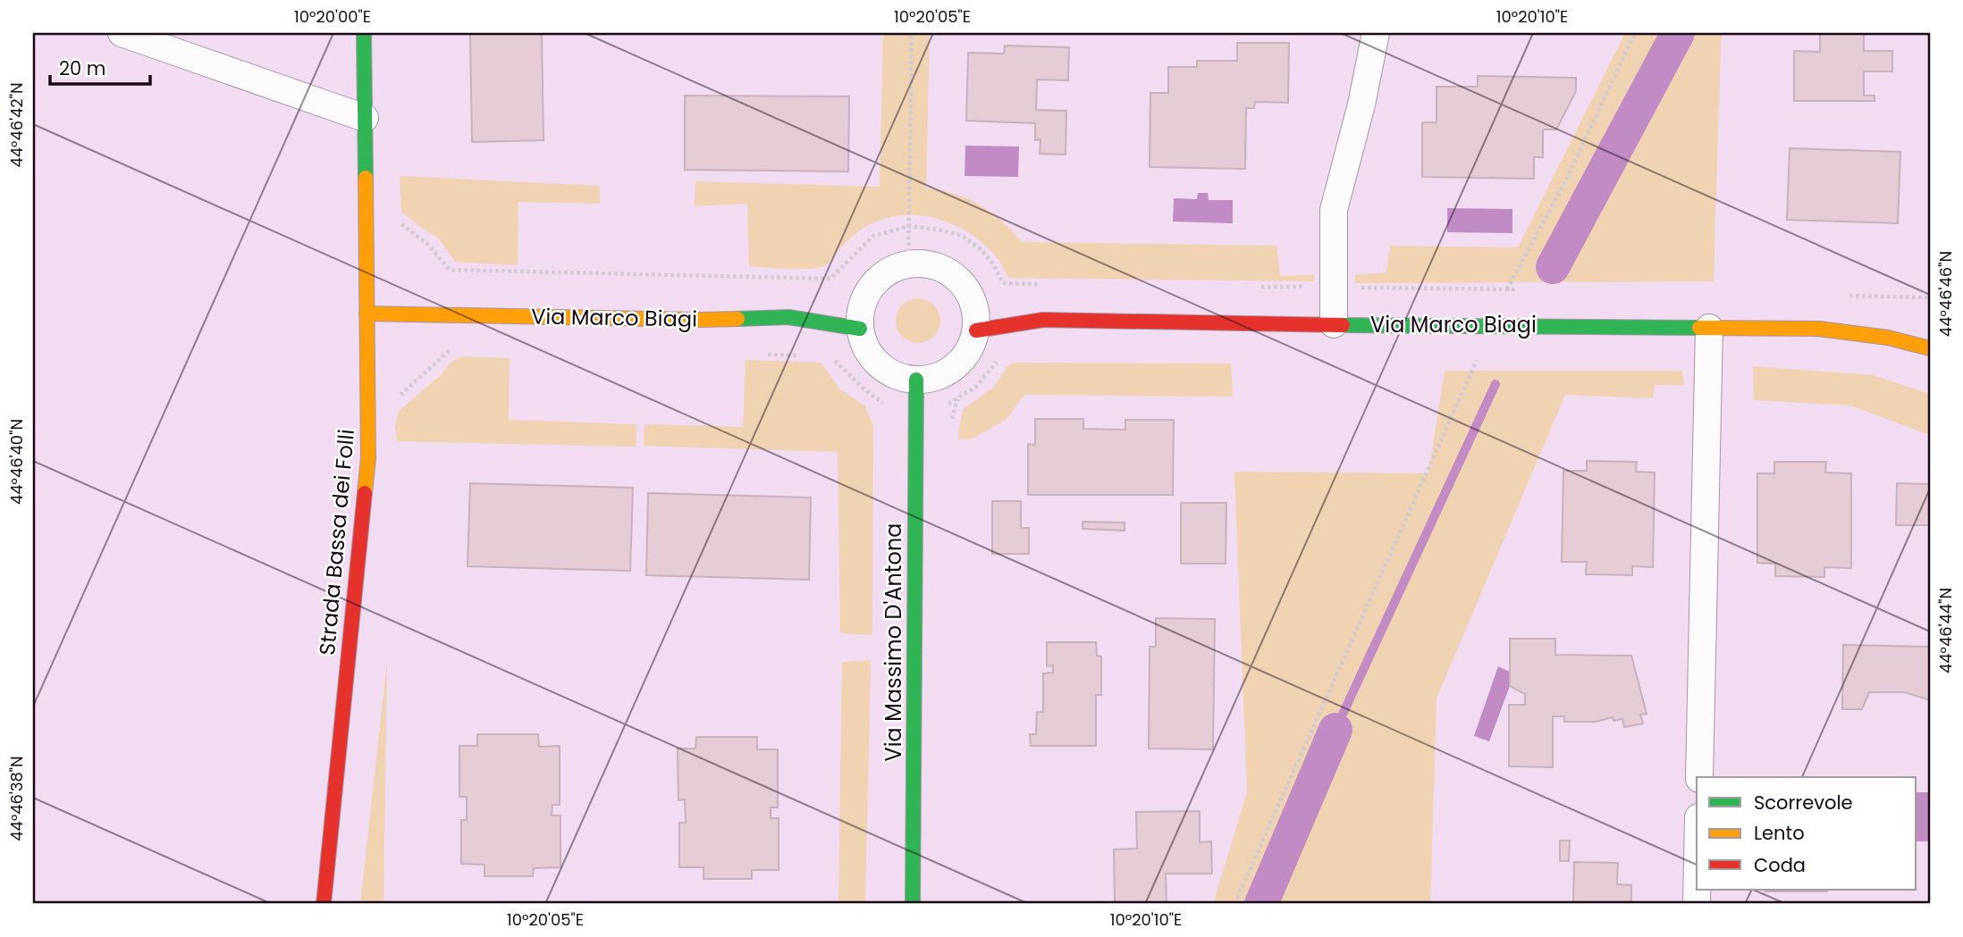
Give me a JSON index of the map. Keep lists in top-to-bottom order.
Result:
{
  "streets": {
    "street": ["Via Marco Biagi", "Strada Bassa dei Folli", "Via Massimo D'Antona"]
  },
  "crossings": [
    ["Via Marco Biagi", "Strada Bassa dei Folli"],
    ["Via Marco Biagi", "Via Massimo D'Antona"]
  ],
  "legend": ["Scorrevole", "Lento", "Coda"],
  "scale_bar": "20 m",
  "coordinates": [
    "10°20'00\"E",
    "10°20'05\"E",
    "10°20'10\"E",
    "44°46'42\"N",
    "44°46'46\"N",
    "44°46'40\"N",
    "44°46'44\"N",
    "44°46'38\"N"
  ]
}
